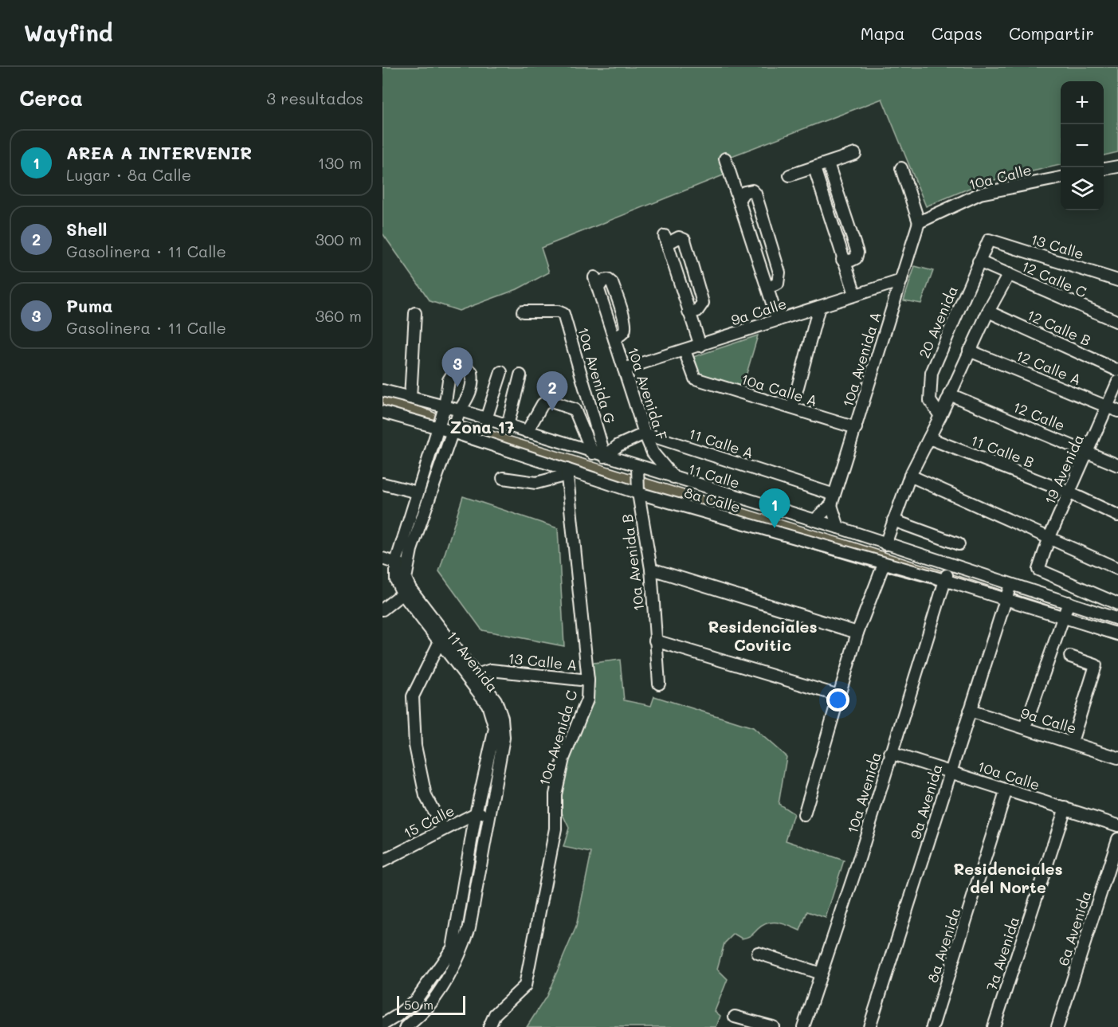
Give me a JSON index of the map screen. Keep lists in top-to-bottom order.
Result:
{
  "streets": {
    "street": [
      "10a Calle",
      "13 Calle",
      "12 Calle C",
      "9a Calle",
      "20 Avenida",
      "12 Calle B",
      "10a Avenida A",
      "12 Calle A",
      "10a Avenida G",
      "10a Calle A",
      "10a Avenida F",
      "12 Calle",
      "11 Calle A",
      "11 Calle B",
      "19 Avenida",
      "11 Calle",
      "8a Calle",
      "10a Avenida B",
      "11 Avenida",
      "13 Calle A",
      "10a Avenida C",
      "10a Avenida",
      "9a Avenida",
      "15 Calle",
      "6a Avenida",
      "8a Avenida",
      "7a Avenida"
    ]
  },
  "crossings": [
    ["10a Calle", "10a Avenida A"],
    ["10a Calle", "10a Avenida"],
    ["10a Calle", "9a Avenida"],
    ["10a Calle", "8a Avenida"],
    ["10a Calle", "7a Avenida"],
    ["13 Calle", "20 Avenida"],
    ["12 Calle C", "20 Avenida"],
    ["9a Calle", "10a Avenida A"],
    ["9a Calle", "10a Calle A"],
    ["9a Calle", "10a Avenida F"],
    ["9a Calle", "9a Avenida"],
    ["10a Avenida A", "10a Calle A"],
    ["10a Avenida A", "11 Calle A"],
    ["10a Avenida A", "11 Calle"],
    ["12 Calle A", "19 Avenida"],
    ["10a Avenida G", "11 Calle"],
    ["10a Avenida F", "11 Calle A"],
    ["10a Avenida F", "11 Calle"],
    ["12 Calle", "19 Avenida"],
    ["11 Calle B", "19 Avenida"],
    ["11 Calle", "10a Avenida B"],
    ["11 Calle", "11 Avenida"],
    ["11 Calle", "10a Avenida"],
    ["11 Calle", "9a Avenida"],
    ["8a Calle", "10a Avenida B"],
    ["8a Calle", "11 Avenida"],
    ["8a Calle", "10a Avenida C"],
    ["8a Calle", "10a Avenida"],
    ["8a Calle", "9a Avenida"],
    ["11 Avenida", "13 Calle A"],
    ["11 Avenida", "15 Calle"],
    ["13 Calle A", "10a Avenida C"]
  ],
  "districts": ["Zona 17", "Residenciales Covitic", "Residenciales del Norte"],
  "scale_bar": "50 m",
  "page": {
    "header": "Wayfind",
    "nav": ["Mapa", "Capas", "Compartir"],
    "heading": ["Cerca", "3 resultados"],
    "map_buttons": ["+", "−"],
    "list": [
      {
        "mark": "1",
        "name": "AREA A INTERVENIR",
        "note": "Lugar · 8a Calle",
        "value": "130 m"
      },
      {
        "mark": "2",
        "name": "Shell",
        "note": "Gasolinera · 11 Calle",
        "value": "300 m"
      },
      {
        "mark": "3",
        "name": "Puma",
        "note": "Gasolinera · 11 Calle",
        "value": "360 m"
      }
    ],
    "pins": ["3", "2", "1"],
    "scale": "50 m"
  }
}
